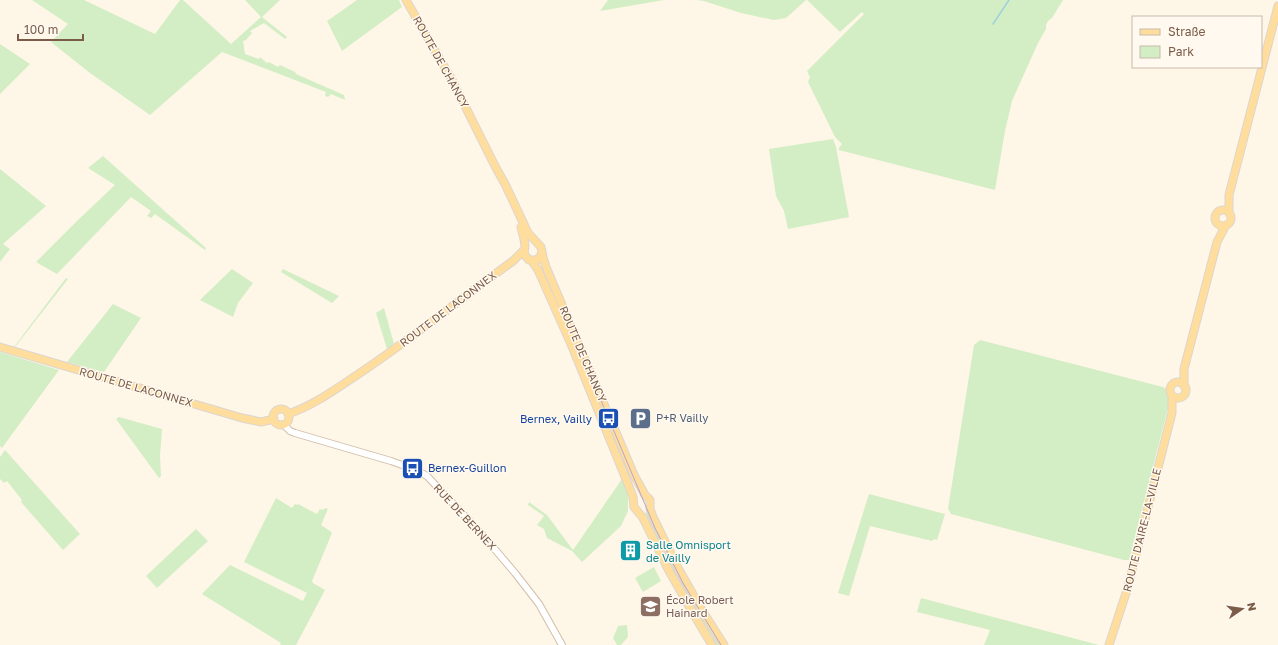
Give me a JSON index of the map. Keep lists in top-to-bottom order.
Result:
{
  "streets": {
    "main road": ["ROUTE DE CHANCY", "ROUTE DE LACONNEX", "ROUTE D'AIRE-LA-VILLE"],
    "street": ["RUE DE BERNEX"]
  },
  "crossings": [
    ["ROUTE DE CHANCY", "ROUTE DE LACONNEX"],
    ["ROUTE DE LACONNEX", "RUE DE BERNEX"]
  ],
  "places": {
    "parking": ["P+R Vailly"],
    "bus stop": ["Bernex, Vailly", "Bernex-Guillon"],
    "building": ["Salle Omnisport de Vailly"],
    "school or university": ["École Robert Hainard"]
  },
  "legend": ["Straße", "Park"],
  "scale_bar": "100 m",
  "north": "right"
}
